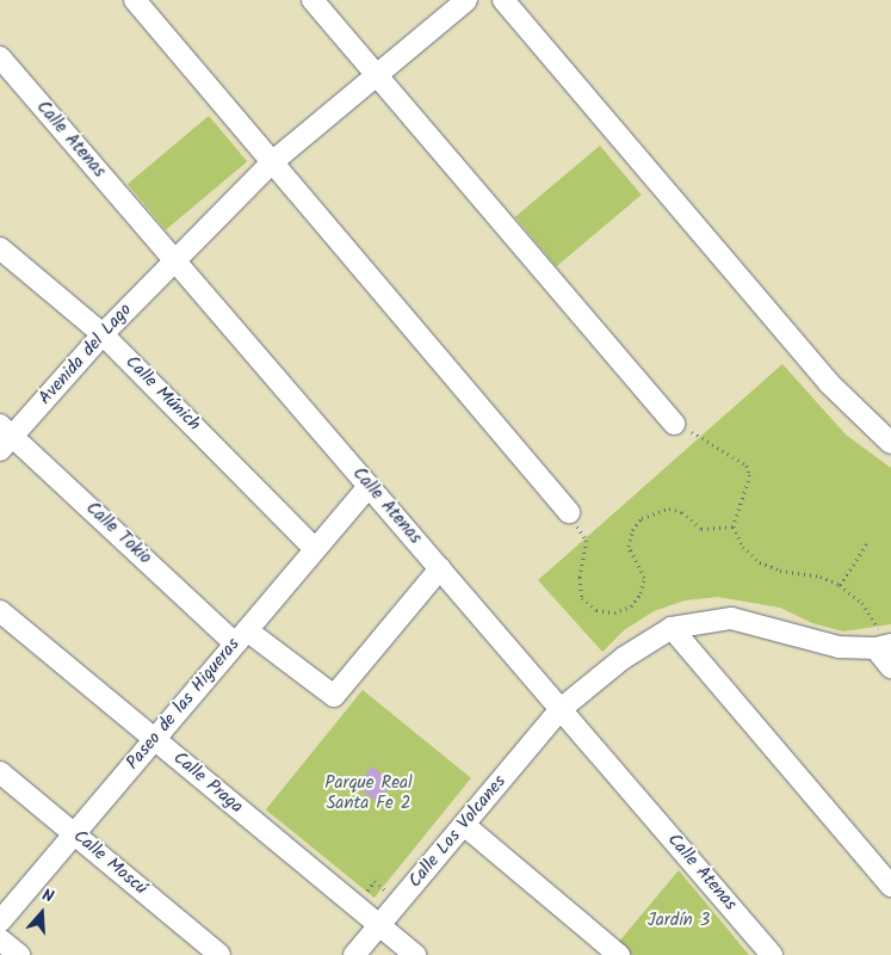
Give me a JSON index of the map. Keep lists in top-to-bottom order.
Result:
{
  "streets": {
    "street": [
      "Calle Atenas",
      "Avenida del Lago",
      "Calle Múnich",
      "Calle Tokio",
      "Paseo de las Higueras",
      "Calle Praga",
      "Calle Los Volcanes",
      "Calle Moscú"
    ]
  },
  "crossings": [
    ["Calle Atenas", "Avenida del Lago"],
    ["Calle Atenas", "Calle Tokio"],
    ["Calle Atenas", "Paseo de las Higueras"],
    ["Calle Atenas", "Calle Los Volcanes"],
    ["Avenida del Lago", "Calle Múnich"],
    ["Avenida del Lago", "Calle Tokio"],
    ["Calle Múnich", "Paseo de las Higueras"],
    ["Calle Tokio", "Paseo de las Higueras"],
    ["Paseo de las Higueras", "Calle Praga"],
    ["Paseo de las Higueras", "Calle Moscú"],
    ["Calle Praga", "Calle Los Volcanes"]
  ],
  "parks": ["Parque Real Santa Fe 2", "Jardín 3"],
  "north": "top"
}
